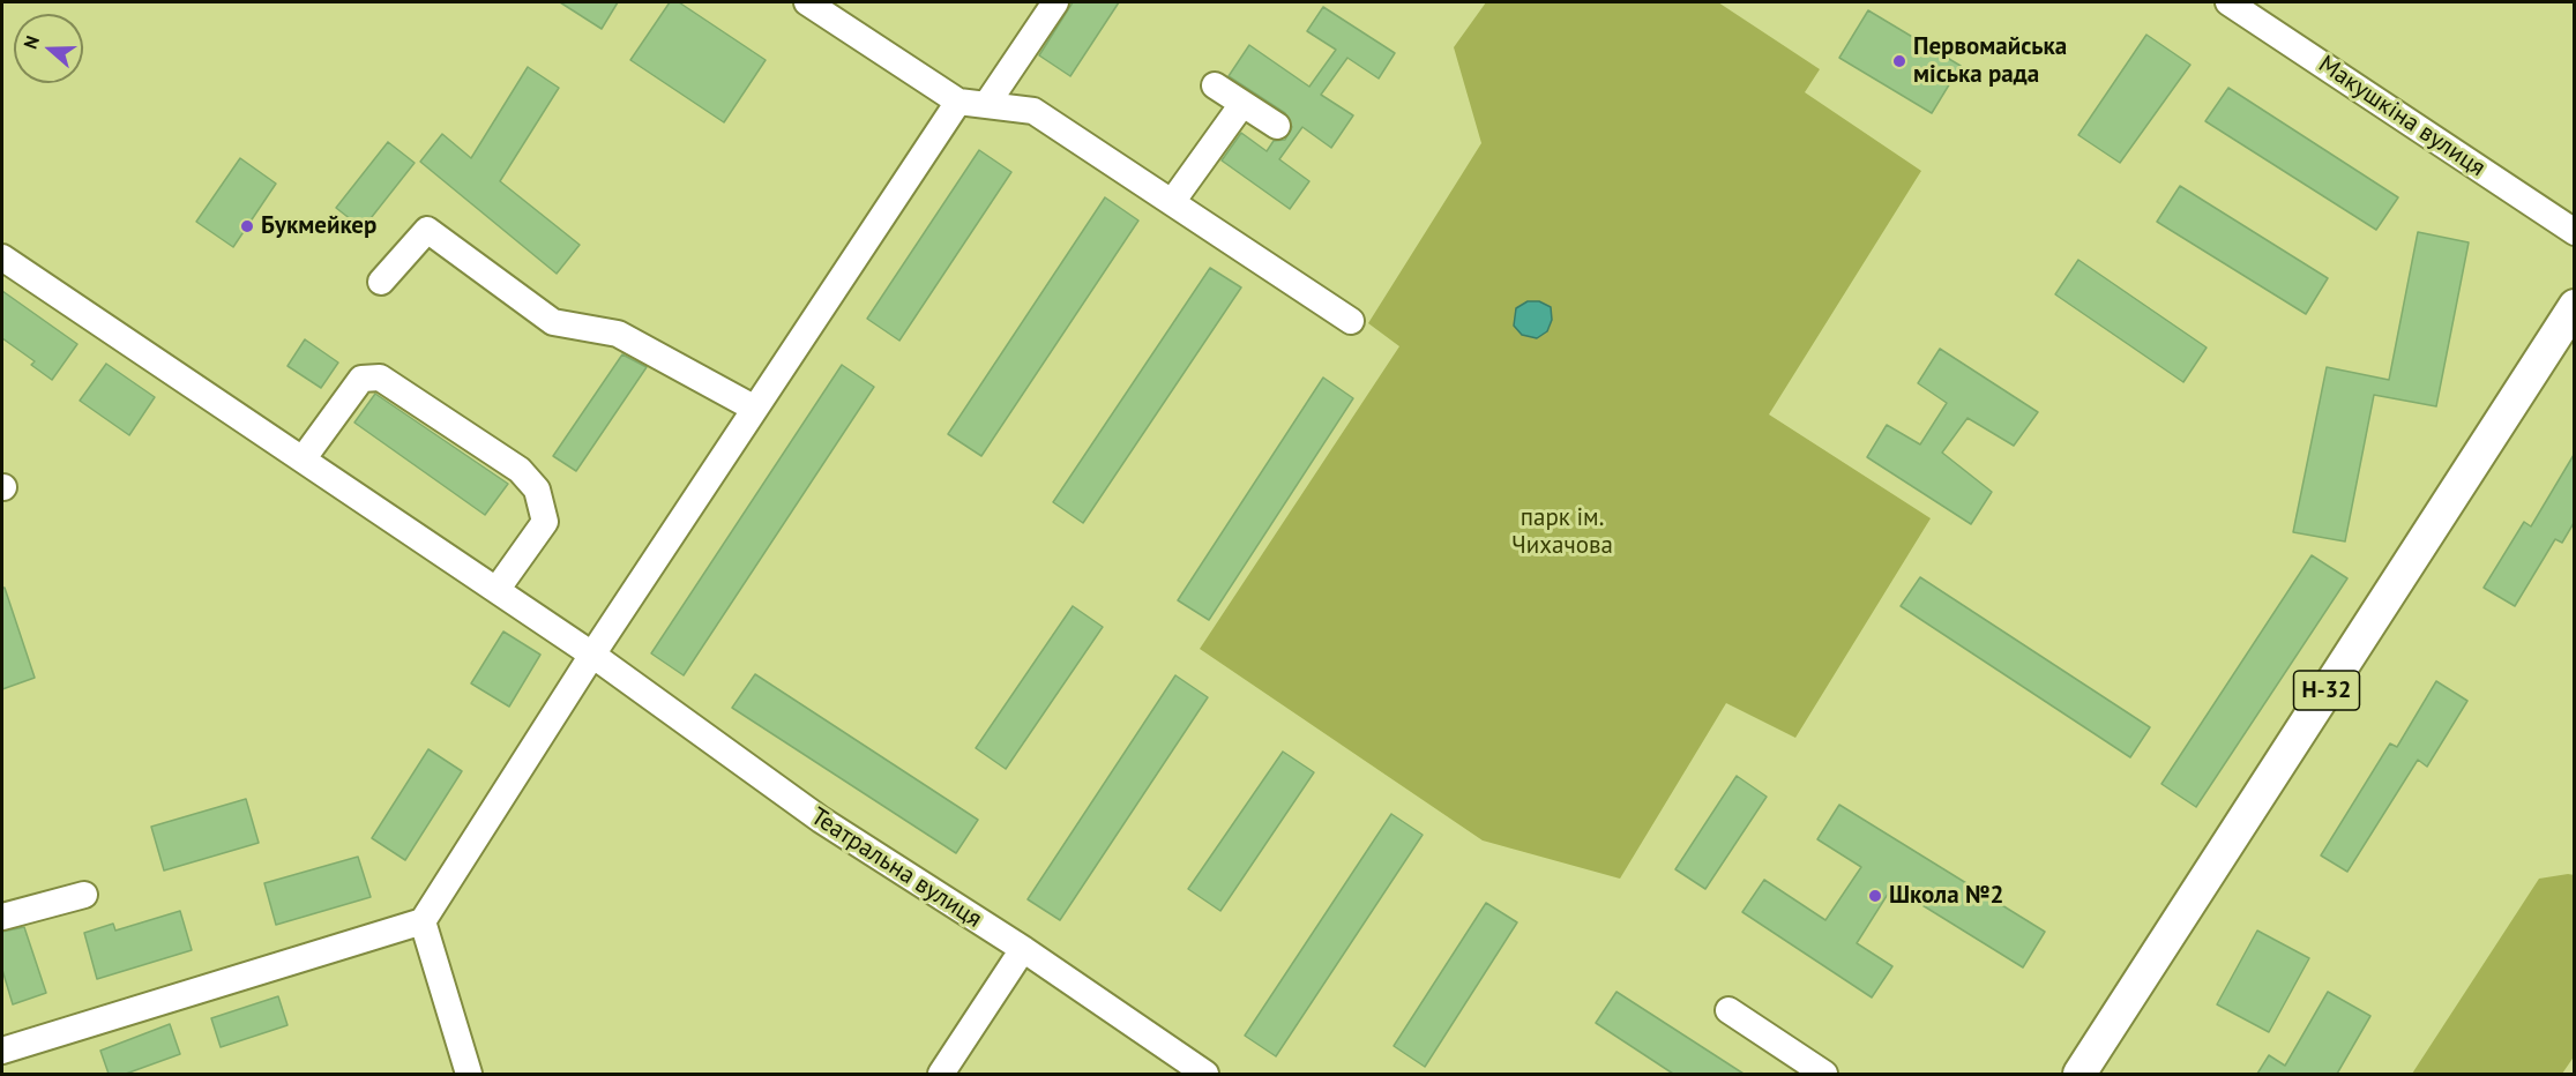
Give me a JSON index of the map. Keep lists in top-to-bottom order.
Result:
{
  "streets": {
    "main road": ["Н-32"],
    "street": ["Макушкіна вулиця", "Театральна вулиця"]
  },
  "parks": ["парк ім. Чихачова"],
  "places": ["Первомайська міська рада", "Букмейкер", "Школа №2"],
  "north": "left"
}
